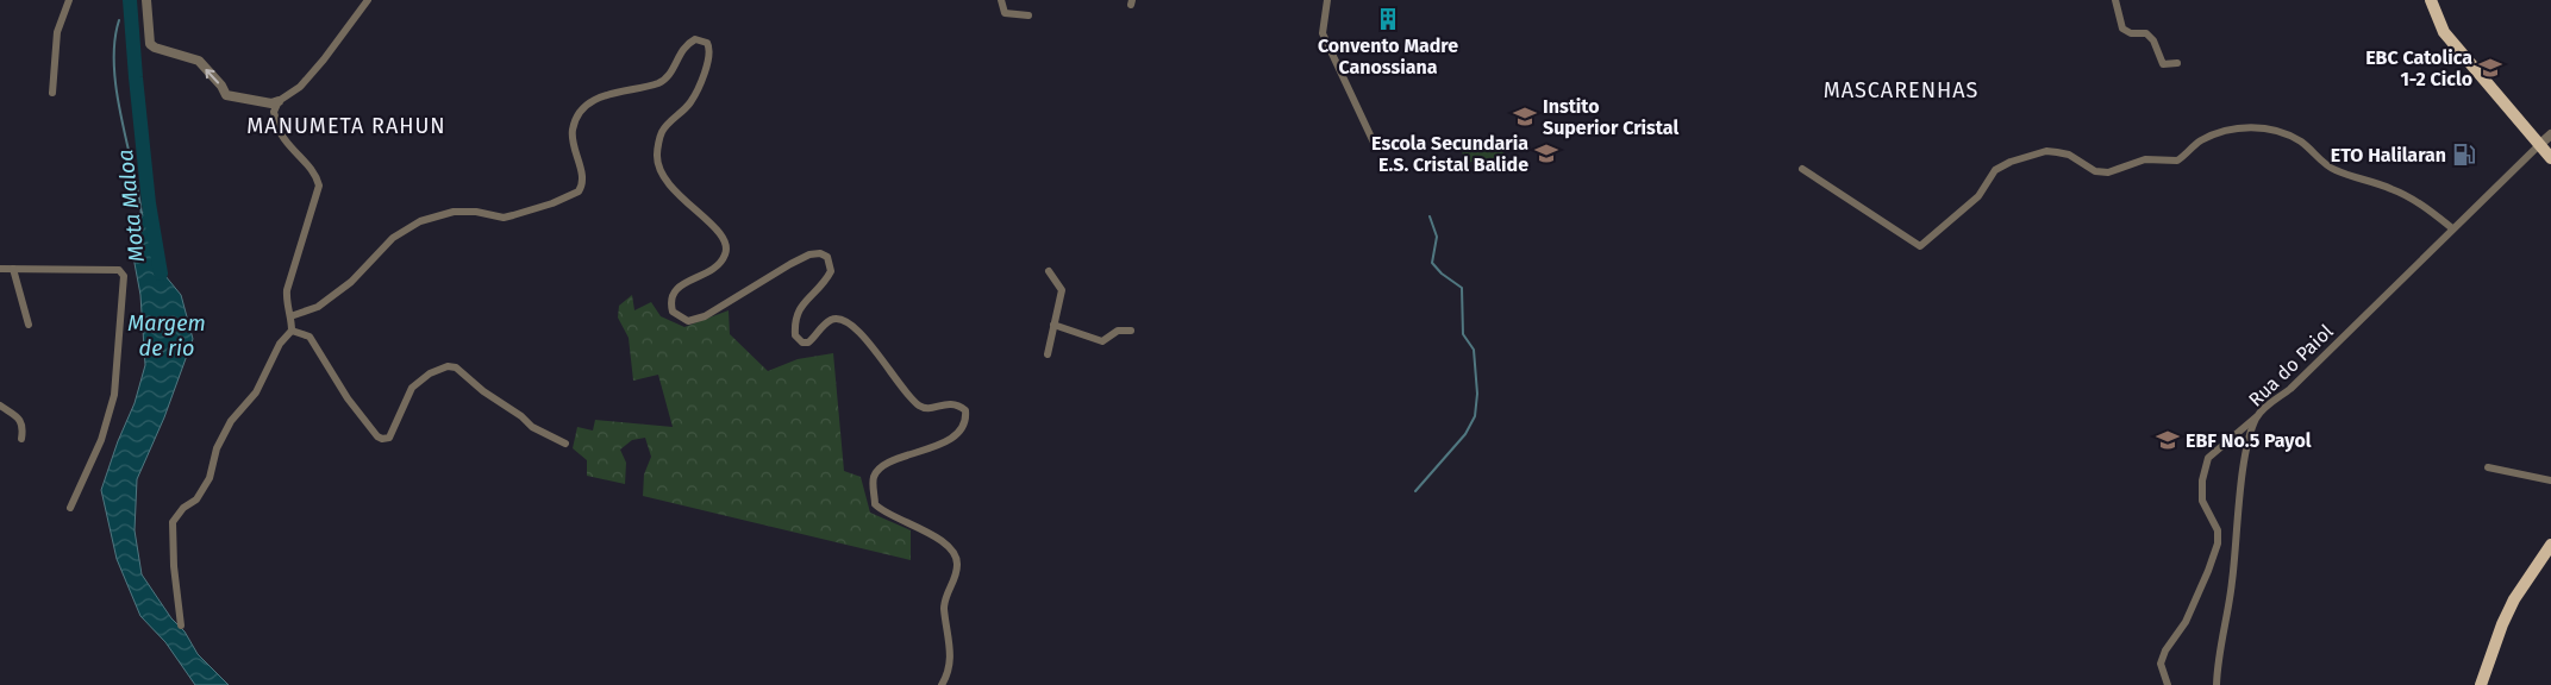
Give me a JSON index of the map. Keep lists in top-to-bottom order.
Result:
{
  "streets": {
    "street": ["Rua do Paiol"]
  },
  "districts": ["MASCARENHAS", "MANUMETA RAHUN"],
  "water": ["Mota Maloa", "Margem de rio"],
  "places": {
    "building": ["Convento Madre Canossiana"],
    "school or university": [
      "EBC Catolica 1-2 Ciclo",
      "Instito Superior Cristal",
      "Escola Secundaria E.S. Cristal Balide",
      "EBF No.5 Payol"
    ],
    "fuel station": ["ETO Halilaran"]
  }
}
